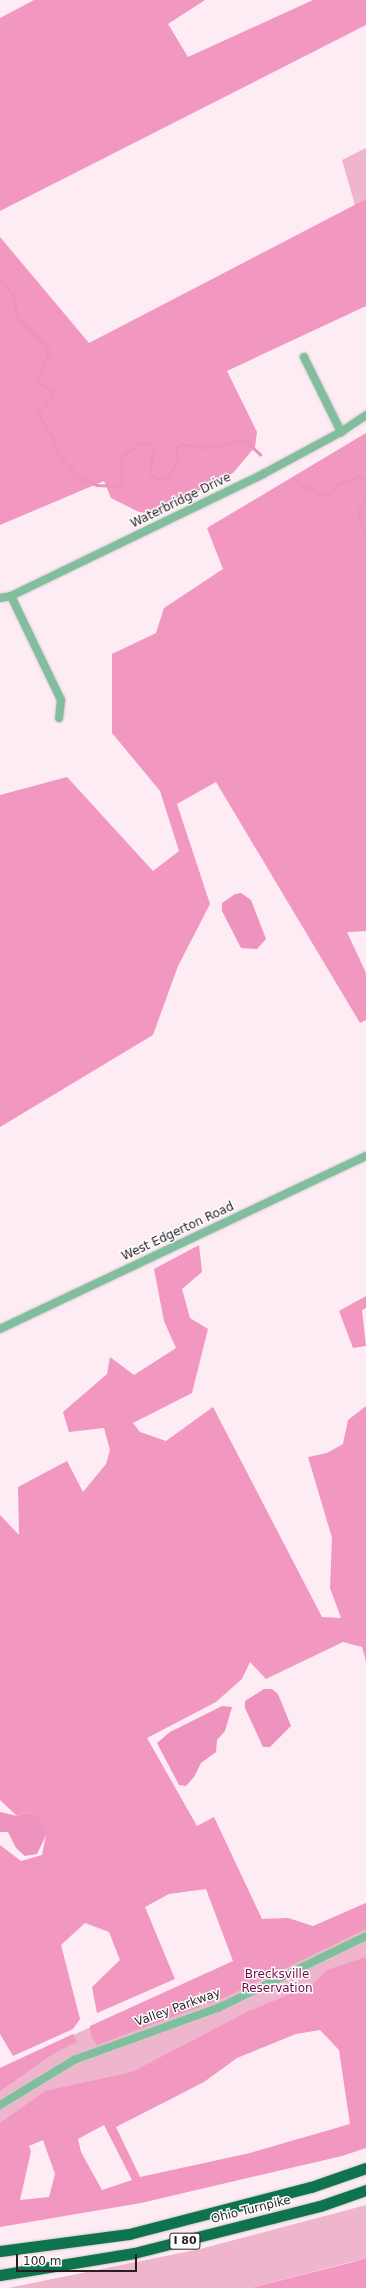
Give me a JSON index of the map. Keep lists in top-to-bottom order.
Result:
{
  "streets": {
    "highway": ["Ohio Turnpike", "I 80"],
    "street": ["Waterbridge Drive", "West Edgerton Road", "Valley Parkway"]
  },
  "parks": ["Brecksville Reservation"],
  "scale_bar": "100 m"
}
